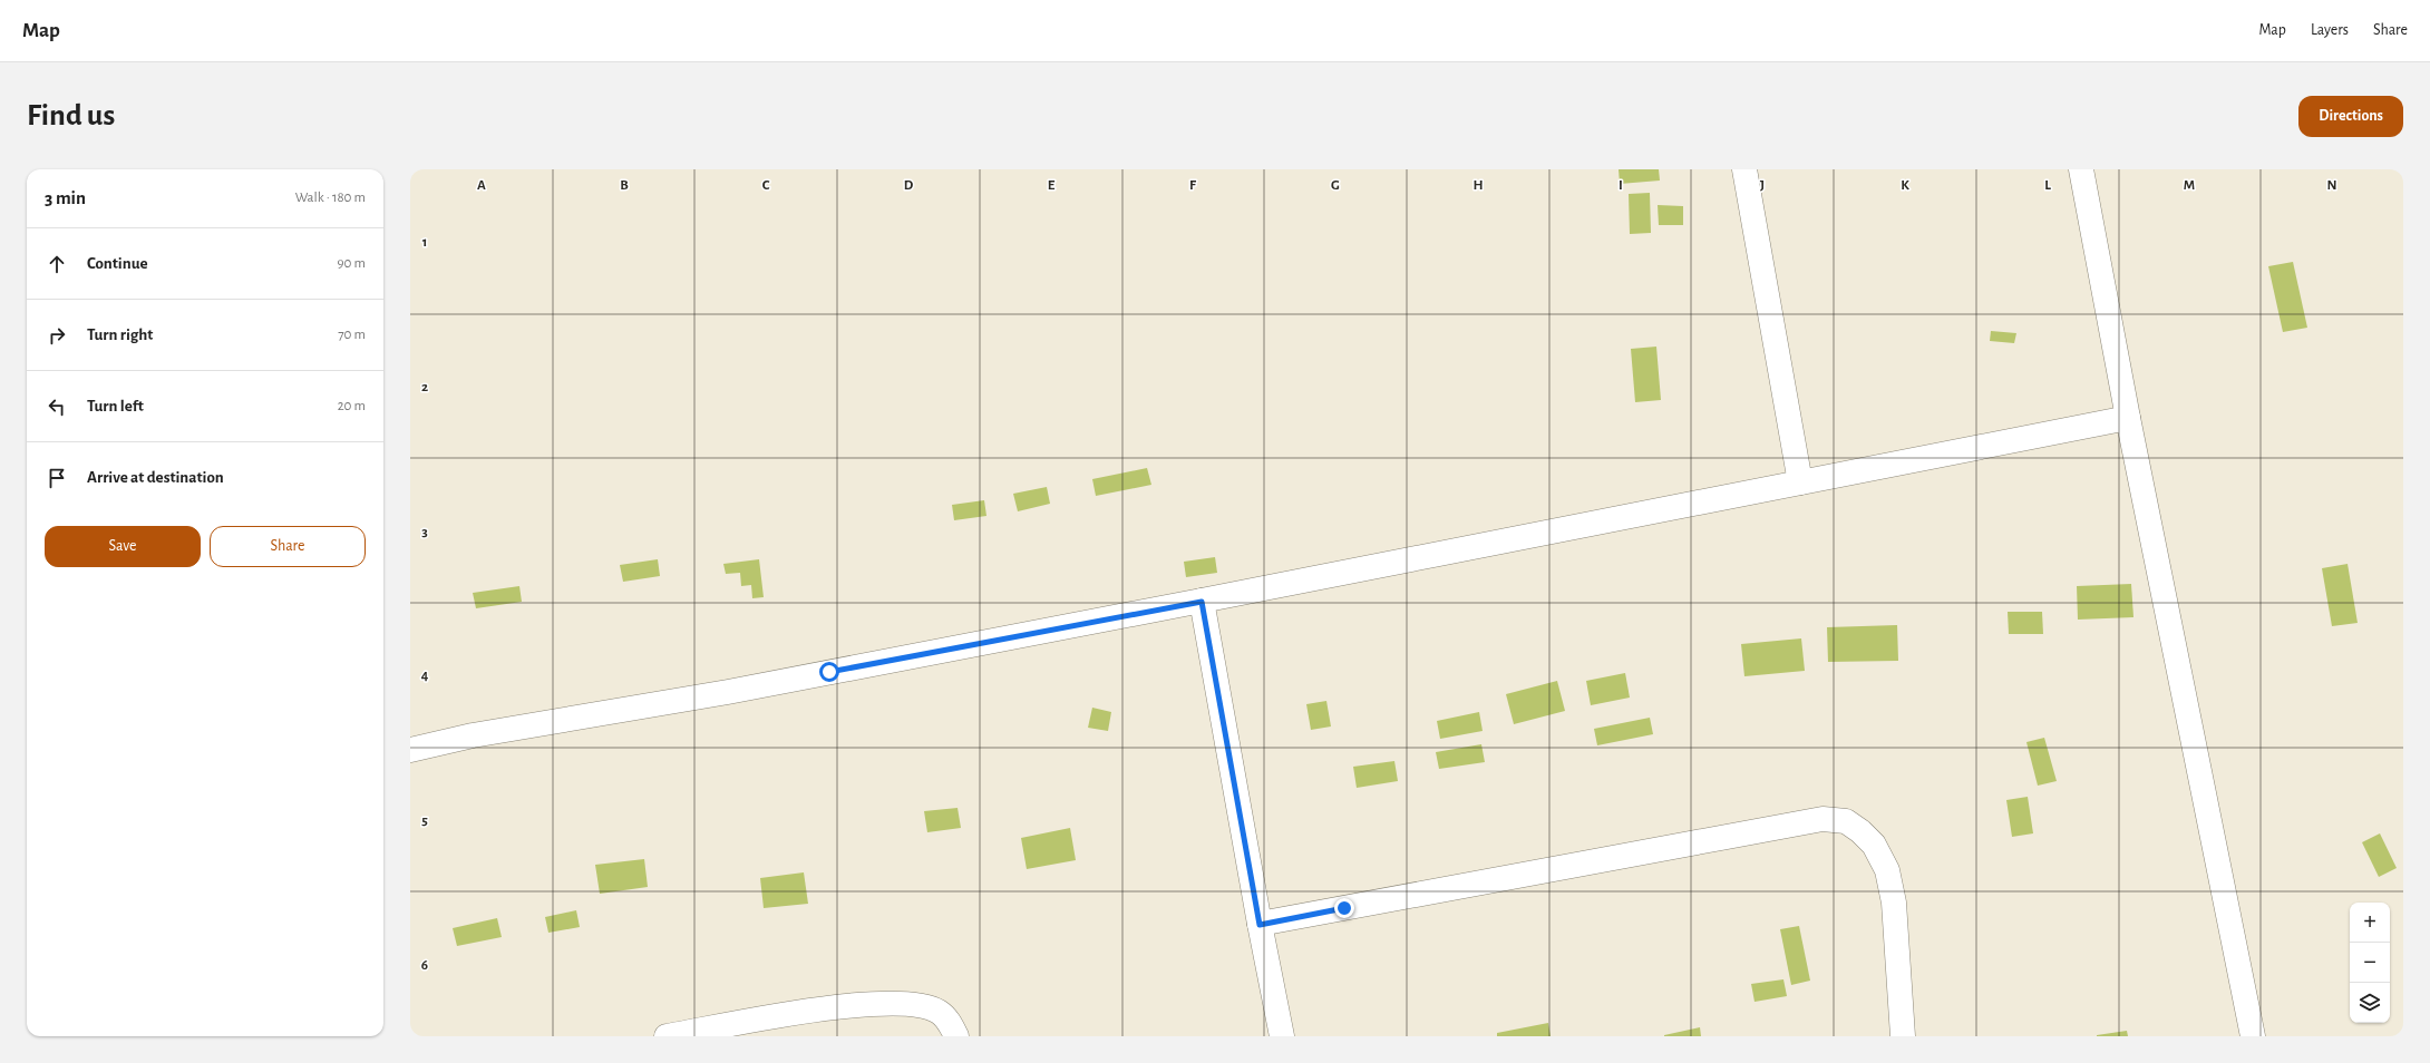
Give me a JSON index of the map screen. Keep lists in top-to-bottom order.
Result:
{
  "page": {
    "header": "Map",
    "nav": ["Map", "Layers", "Share"],
    "buttons": [
      "Directions",
      ["Save", "Share"]
    ],
    "title": "Find us",
    "heading": ["3 min", "Walk · 180 m"],
    "list": [
      ["Continue", "90 m"],
      ["Turn right", "70 m"],
      ["Turn left", "20 m"],
      "Arrive at destination"
    ],
    "map_buttons": ["+", "−"]
  },
  "grid": {
    "columns": [
      "A",
      "B",
      "C",
      "D",
      "E",
      "F",
      "G",
      "H",
      "I",
      "J",
      "K",
      "L",
      "M",
      "N"
    ],
    "rows": [
      "1",
      "2",
      "3",
      "4",
      "5",
      "6"
    ]
  }
}
